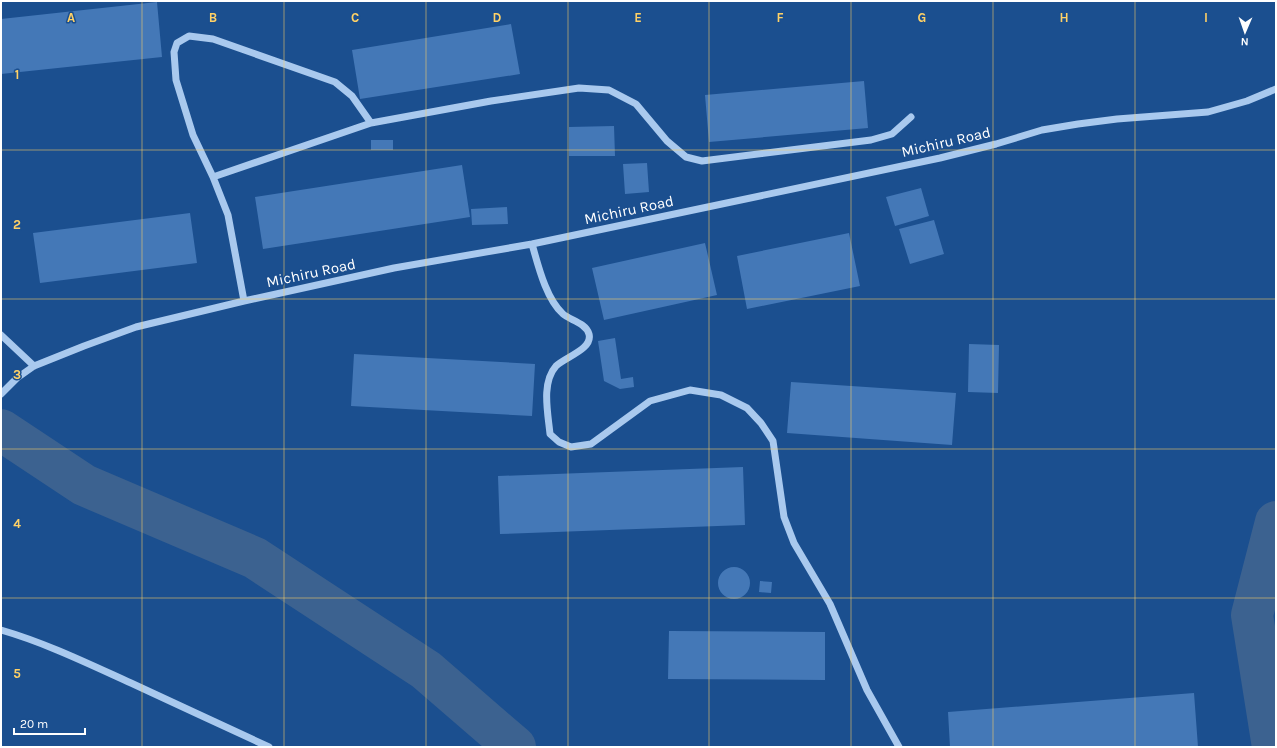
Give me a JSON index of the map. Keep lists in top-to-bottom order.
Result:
{
  "streets": {
    "street": ["Michiru Road"]
  },
  "scale_bar": "20 m",
  "north": "bottom",
  "grid": {
    "columns": [
      "A",
      "B",
      "C",
      "D",
      "E",
      "F",
      "G",
      "H",
      "I"
    ],
    "rows": [
      "1",
      "2",
      "3",
      "4",
      "5"
    ]
  }
}
